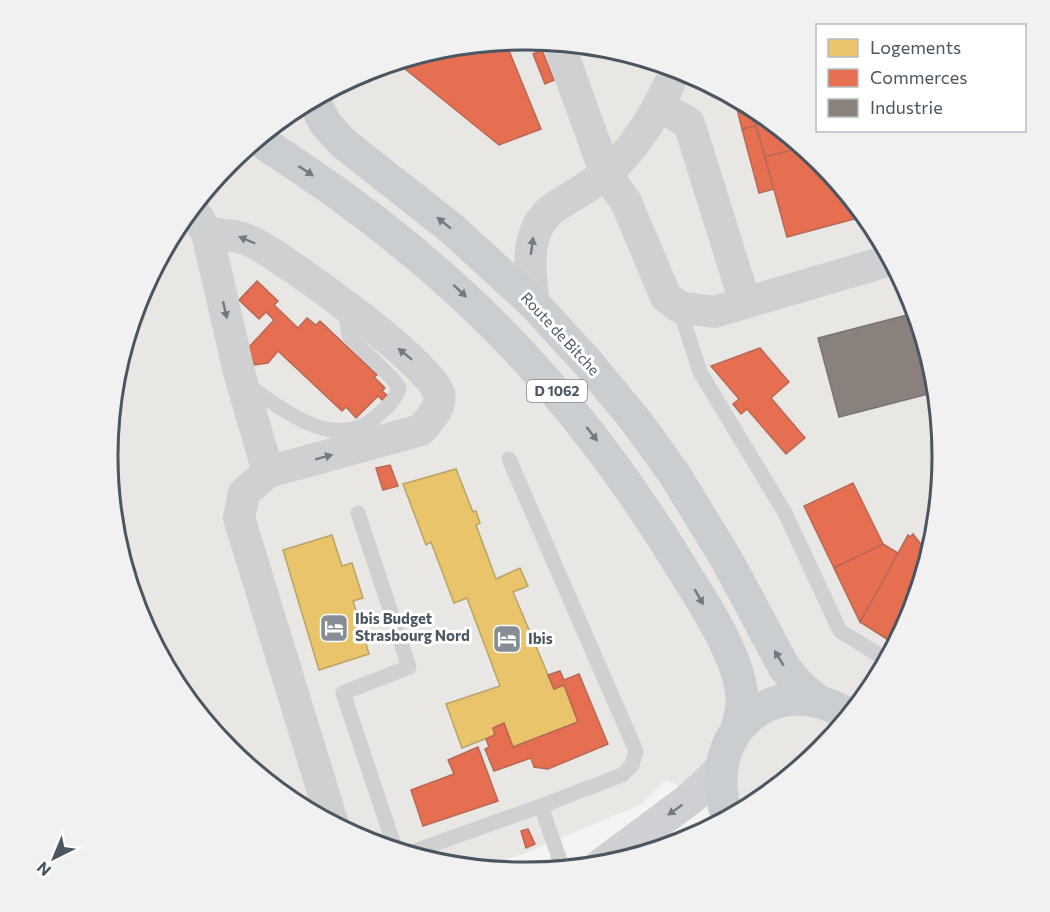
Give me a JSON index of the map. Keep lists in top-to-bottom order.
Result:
{
  "streets": {
    "main road": ["Route de Bitche", "D 1062"]
  },
  "places": {
    "hotel": ["Ibis Budget Strasbourg Nord", "Ibis"]
  },
  "legend": ["Logements", "Commerces", "Industrie"],
  "north": "bottom left"
}
